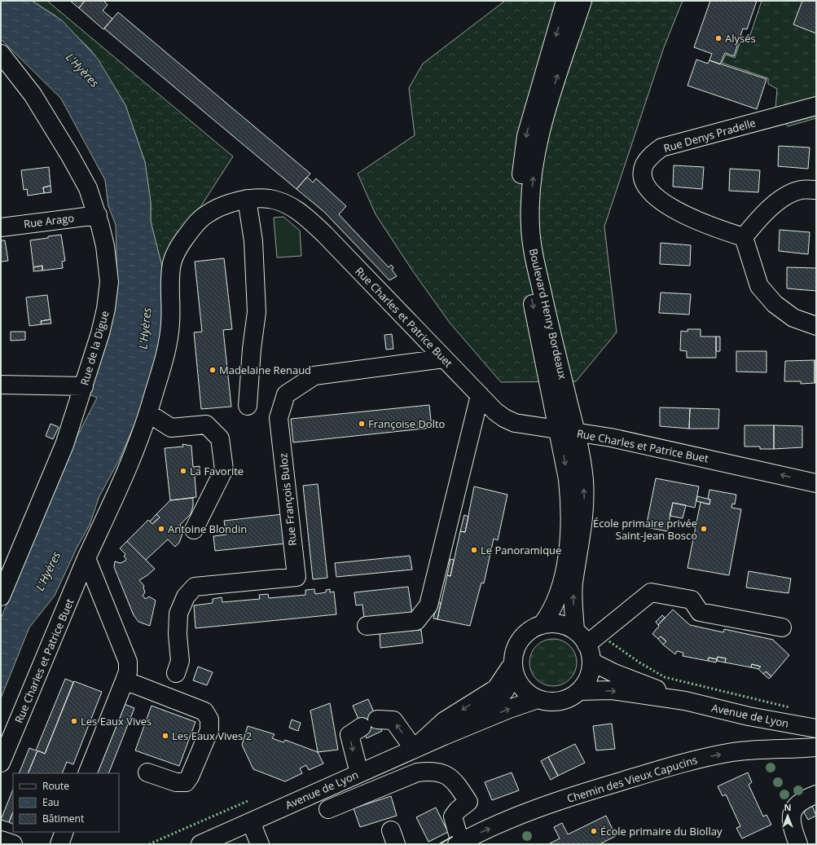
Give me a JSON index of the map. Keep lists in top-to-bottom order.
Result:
{
  "streets": {
    "street": [
      "Rue Denys Pradelle",
      "Rue Arago",
      "Boulevard Henry Bordeaux",
      "Rue Charles et Patrice Buet",
      "Rue de la Digue",
      "Rue François Buloz",
      "Avenue de Lyon",
      "Chemin des Vieux Capucins"
    ]
  },
  "crossings": [
    ["Rue Arago", "Rue de la Digue"],
    ["Boulevard Henry Bordeaux", "Rue Charles et Patrice Buet"],
    ["Boulevard Henry Bordeaux", "Avenue de Lyon"],
    ["Rue Charles et Patrice Buet", "Rue François Buloz"]
  ],
  "one_way": ["Chemin des Vieux Capucins"],
  "water": ["L'Hyères"],
  "places": [
    "Alysés",
    "Madelaine Renaud",
    "Françoise Dolto",
    "La Favorite",
    "Antoine Blondin",
    "École primaire privée Saint-Jean Bosco",
    "Le Panoramique",
    "Les Eaux Vives",
    "Les Eaux Vives 2",
    "École primaire du Biollay"
  ],
  "legend": ["Route", "Eau", "Bâtiment"],
  "north": "top"
}
